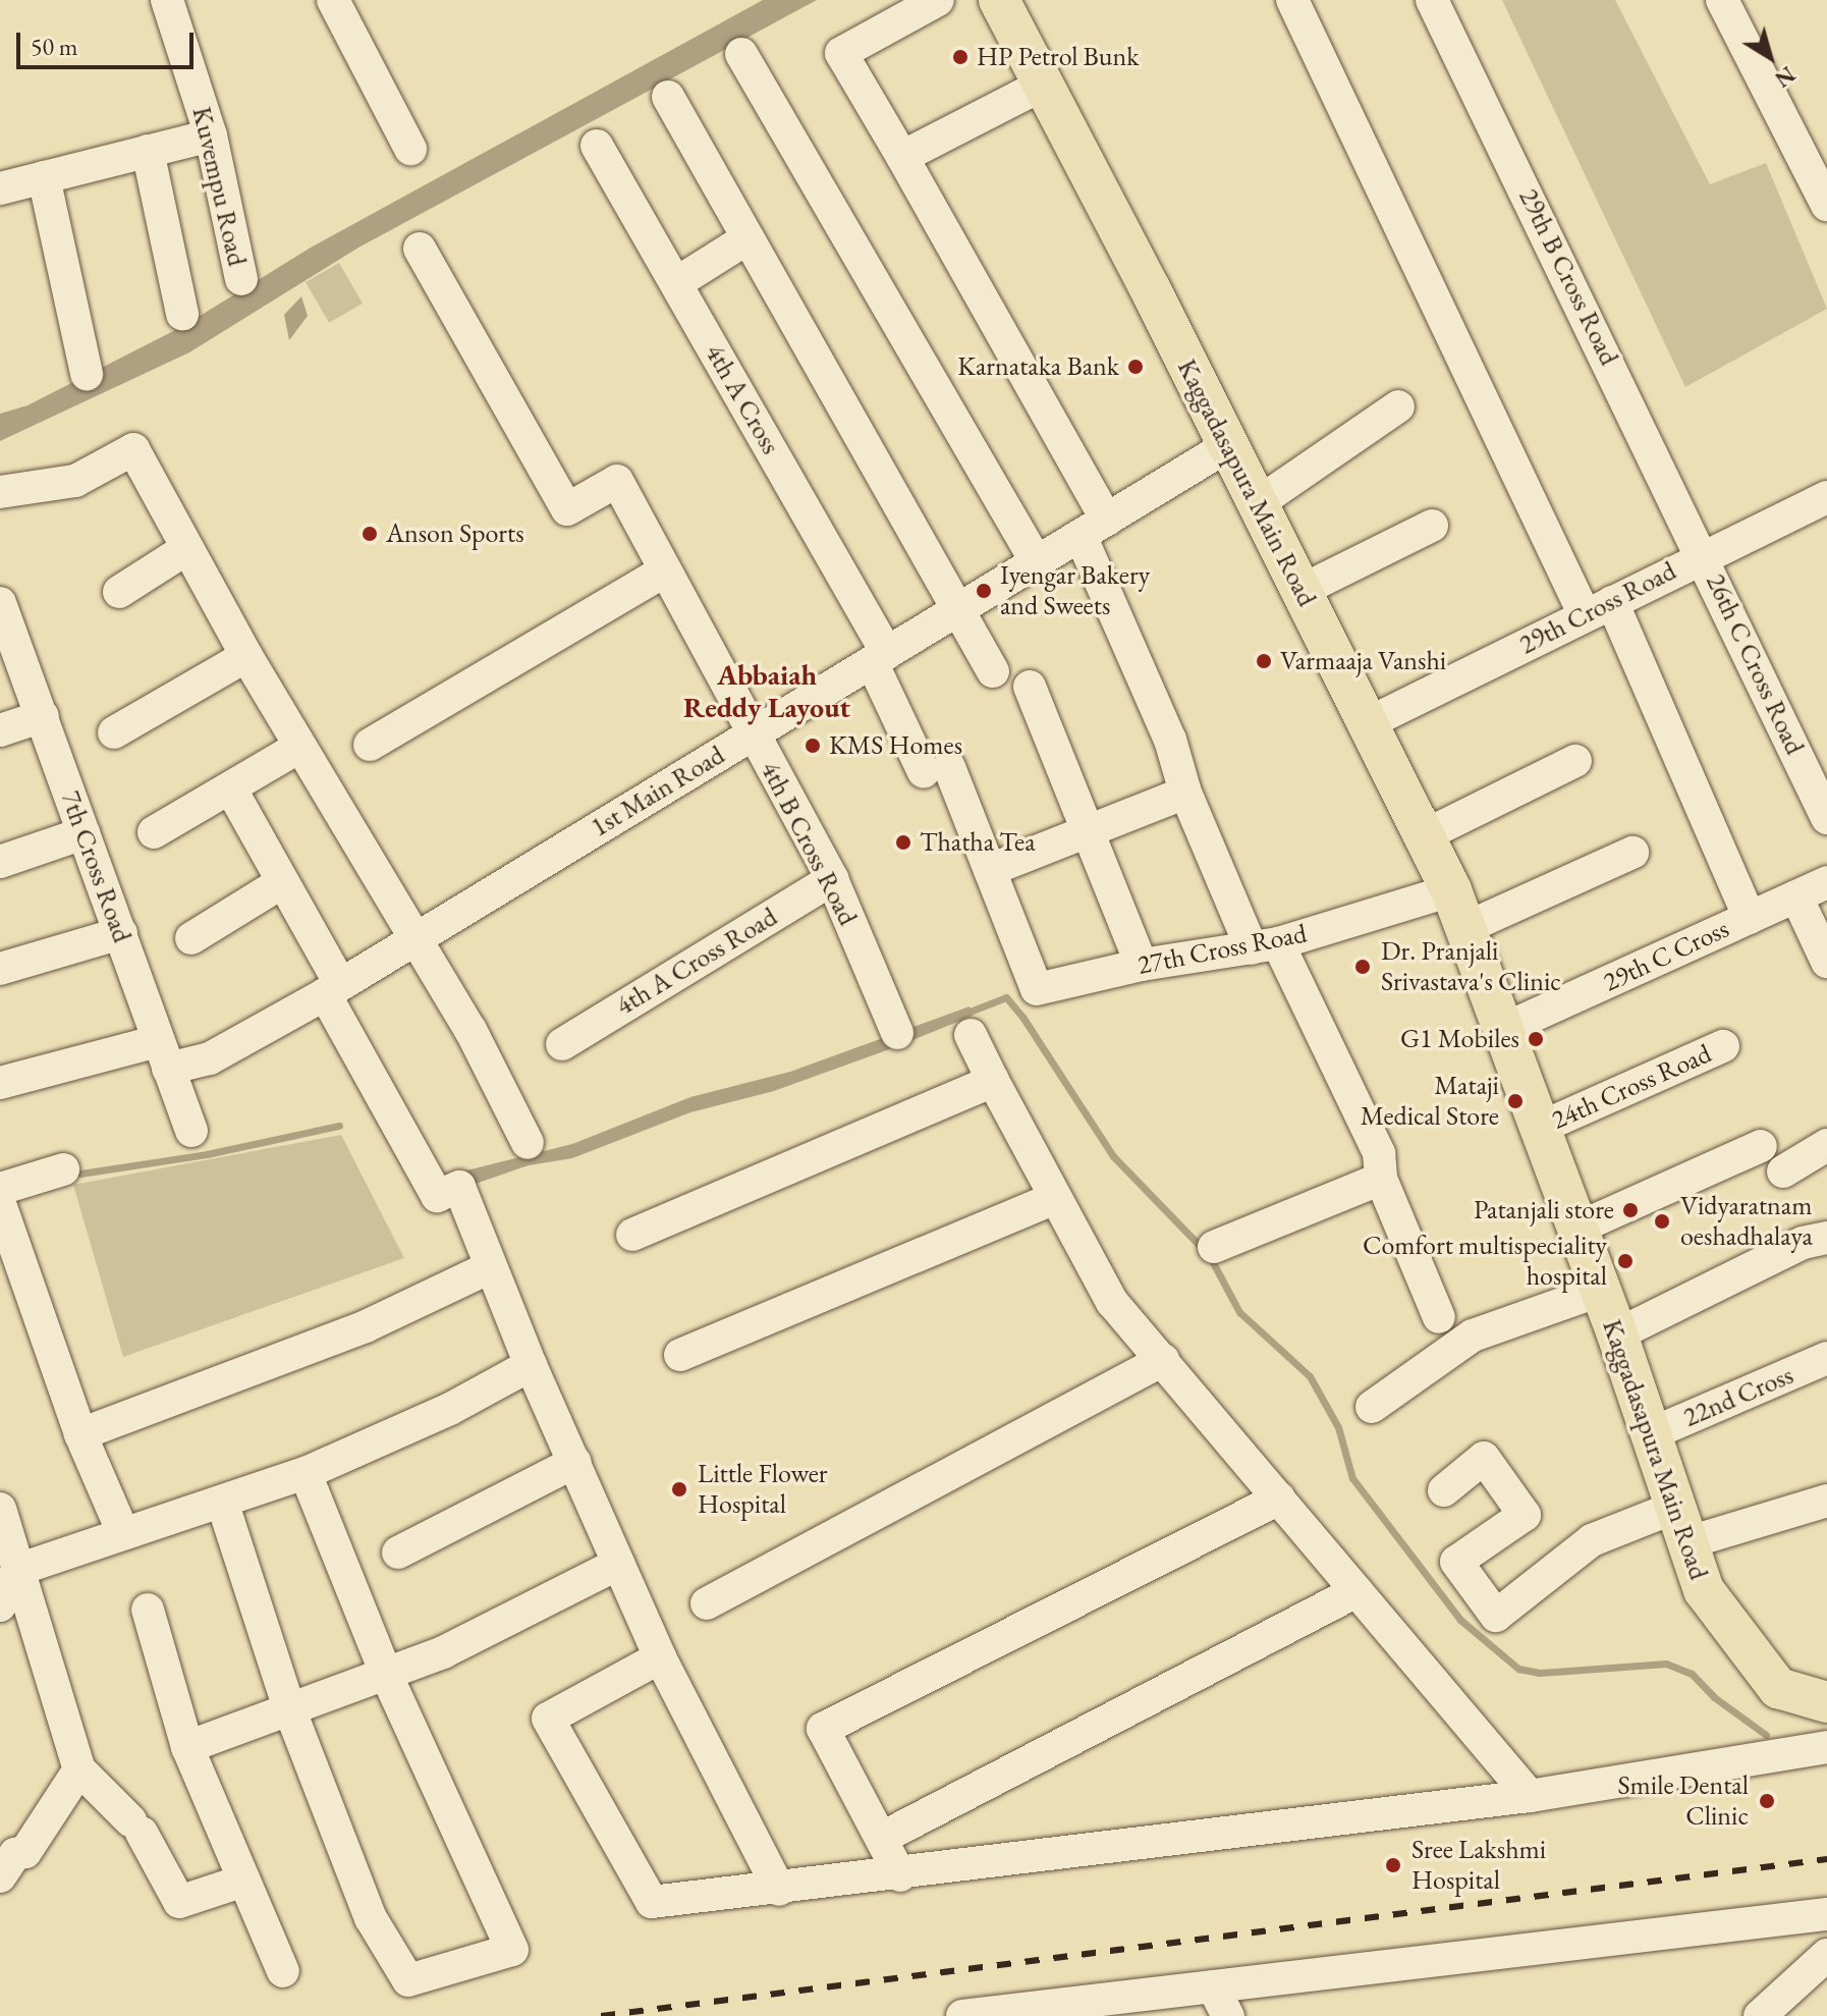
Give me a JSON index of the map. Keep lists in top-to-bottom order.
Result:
{
  "streets": {
    "main road": ["Kaggadasapura Main Road"],
    "street": [
      "Kuvempu Road",
      "29th B Cross Road",
      "4th A Cross",
      "29th Cross Road",
      "26th C Cross Road",
      "1st Main Road",
      "4th B Cross Road",
      "7th Cross Road",
      "27th Cross Road",
      "29th C Cross",
      "4th A Cross Road",
      "24th Cross Road",
      "22nd Cross"
    ]
  },
  "crossings": [
    ["29th B Cross Road", "29th Cross Road"],
    ["29th B Cross Road", "26th C Cross Road"],
    ["4th A Cross", "1st Main Road"],
    ["4th A Cross", "27th Cross Road"],
    ["Kaggadasapura Main Road", "29th Cross Road"],
    ["Kaggadasapura Main Road", "1st Main Road"],
    ["Kaggadasapura Main Road", "27th Cross Road"],
    ["Kaggadasapura Main Road", "29th C Cross"],
    ["Kaggadasapura Main Road", "24th Cross Road"],
    ["Kaggadasapura Main Road", "22nd Cross"],
    ["29th Cross Road", "26th C Cross Road"],
    ["1st Main Road", "4th B Cross Road"],
    ["1st Main Road", "7th Cross Road"],
    ["4th B Cross Road", "4th A Cross Road"]
  ],
  "districts": ["Abbaiah Reddy Layout"],
  "places": [
    "HP Petrol Bunk",
    "Karnataka Bank",
    "Anson Sports",
    "Iyengar Bakery and Sweets",
    "Varmaaja Vanshi",
    "KMS Homes",
    "Thatha Tea",
    "Dr. Pranjali Srivastava's Clinic",
    "G1 Mobiles",
    "Mataji Medical Store",
    "Patanjali store",
    "Vidyaratnam oeshadhalaya",
    "Comfort multispeciality hospital",
    "Little Flower Hospital",
    "Smile Dental Clinic",
    "Sree Lakshmi Hospital"
  ],
  "scale_bar": "50 m",
  "north": "bottom right"
}
